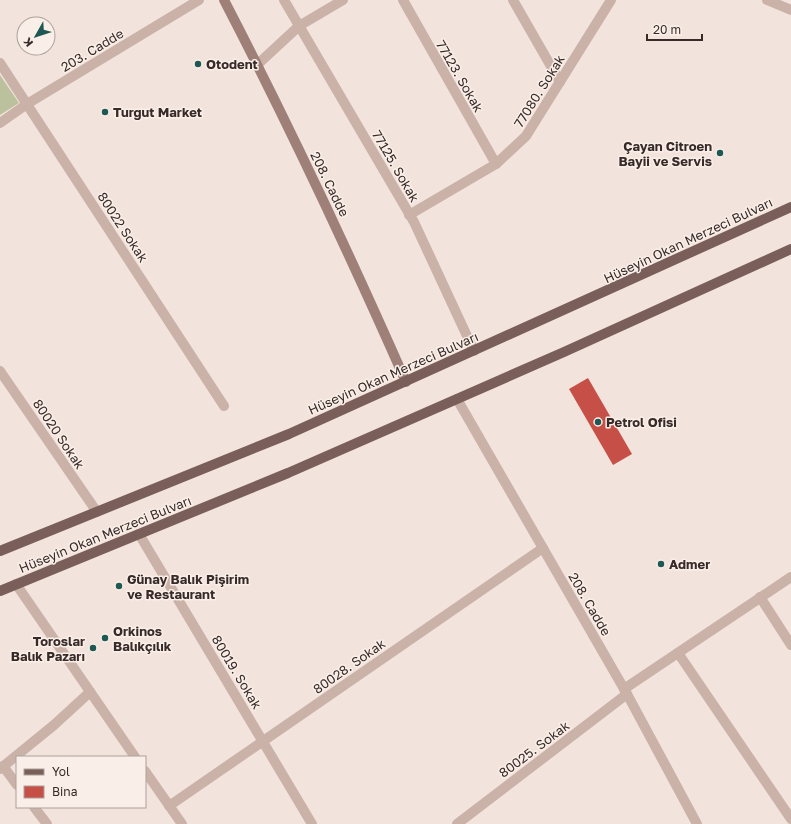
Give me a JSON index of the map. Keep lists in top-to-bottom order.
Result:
{
  "streets": {
    "main road": ["Hüseyin Okan Merzeci Bulvarı"],
    "street": [
      "203. Cadde",
      "77123. Sokak",
      "77080. Sokak",
      "77125. Sokak",
      "208. Cadde",
      "80022 Sokak",
      "80020 Sokak",
      "80028. Sokak",
      "80019. Sokak",
      "80025. Sokak"
    ]
  },
  "crossings": [
    ["203. Cadde", "80022 Sokak"],
    ["77123. Sokak", "77080. Sokak"],
    ["77080. Sokak", "77125. Sokak"],
    ["77125. Sokak", "Hüseyin Okan Merzeci Bulvarı"],
    ["208. Cadde", "Hüseyin Okan Merzeci Bulvarı"],
    ["208. Cadde", "80028. Sokak"],
    ["208. Cadde", "80025. Sokak"],
    ["Hüseyin Okan Merzeci Bulvarı", "80020 Sokak"],
    ["Hüseyin Okan Merzeci Bulvarı", "80019. Sokak"],
    ["80028. Sokak", "80019. Sokak"]
  ],
  "places": [
    "Otodent",
    "Turgut Market",
    "Çayan Citroen Bayii ve Servis",
    "Petrol Ofisi",
    "Admer",
    "Günay Balık Pişirim ve Restaurant",
    "Orkinos Balıkçılık",
    "Toroslar Balık Pazarı"
  ],
  "legend": ["Yol", "Bina"],
  "scale_bar": "20 m",
  "north": "bottom left"
}
